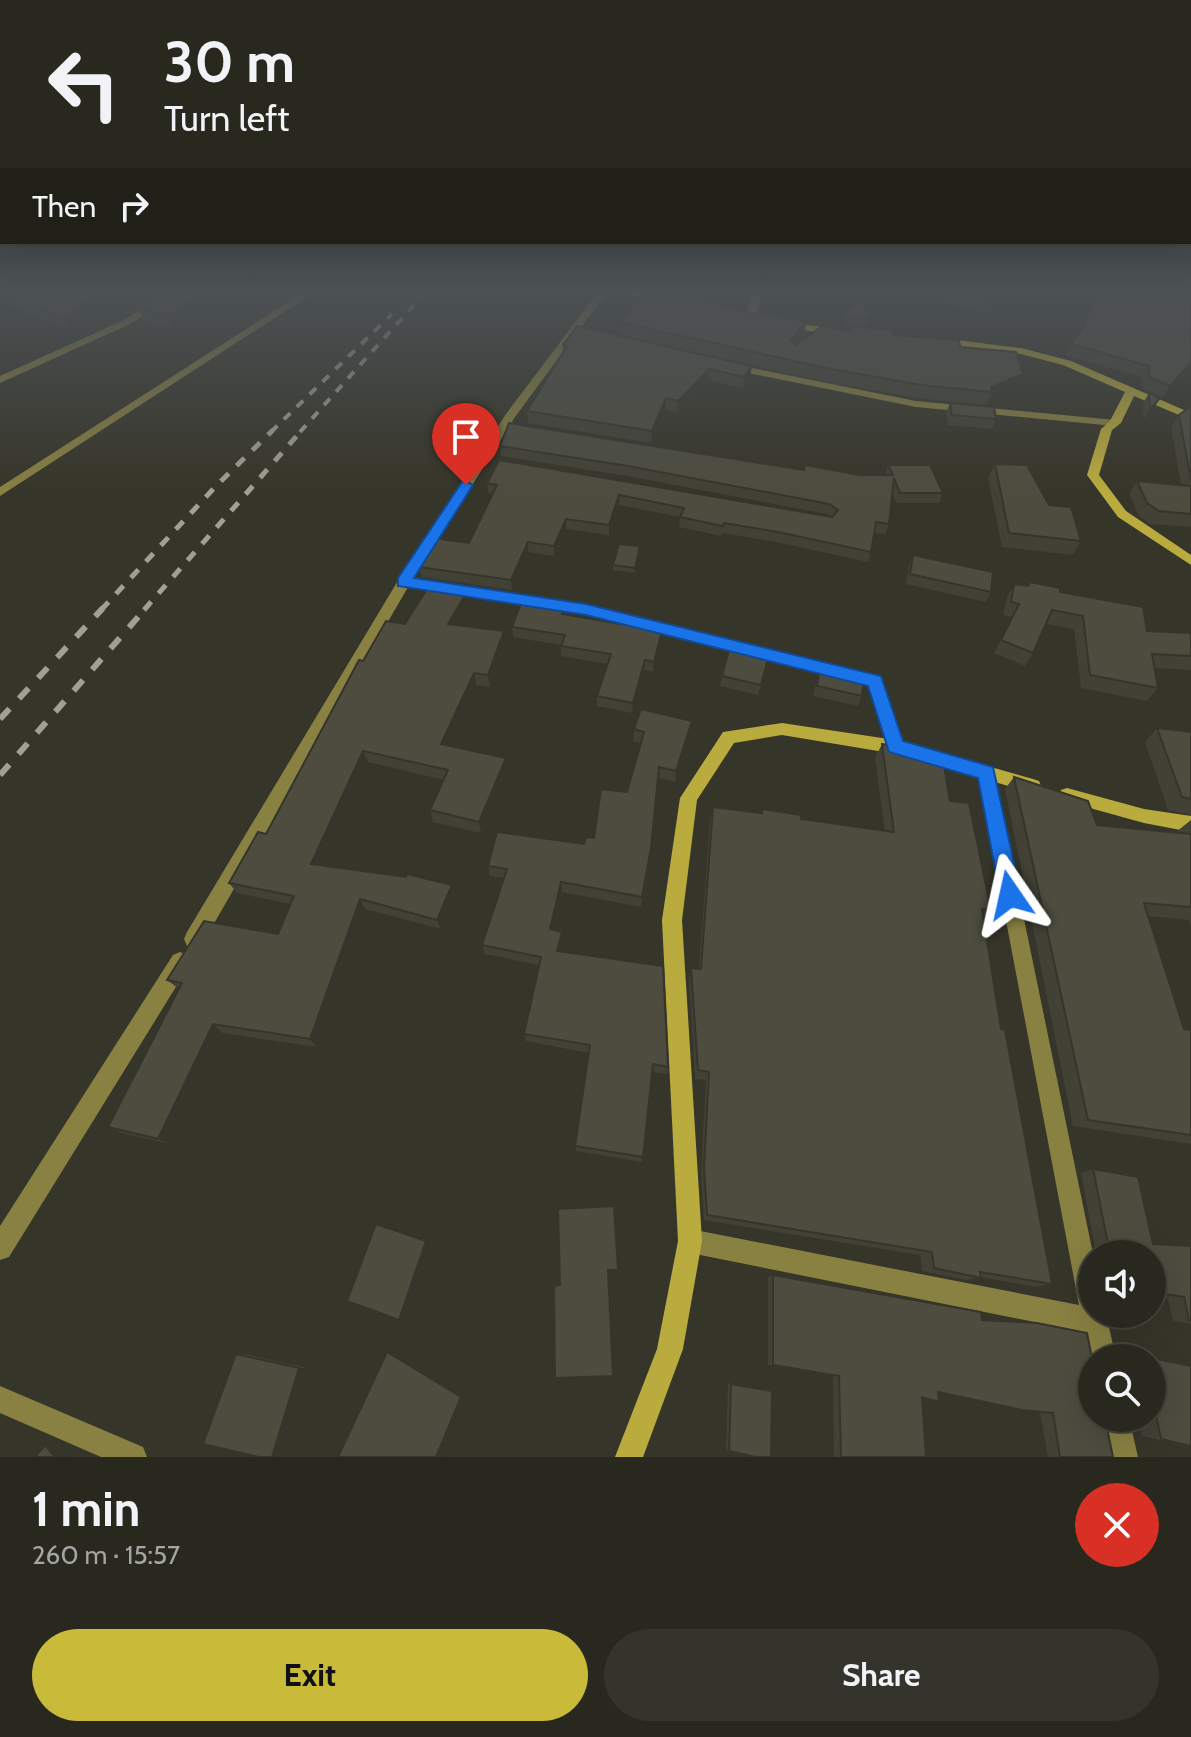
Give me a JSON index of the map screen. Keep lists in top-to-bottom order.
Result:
{
  "page": {
    "turn": ["30 m", "Turn left"],
    "then": "Then",
    "heading": ["1 min", "260 m · 15:57"],
    "buttons": ["Exit", "Share"]
  }
}
